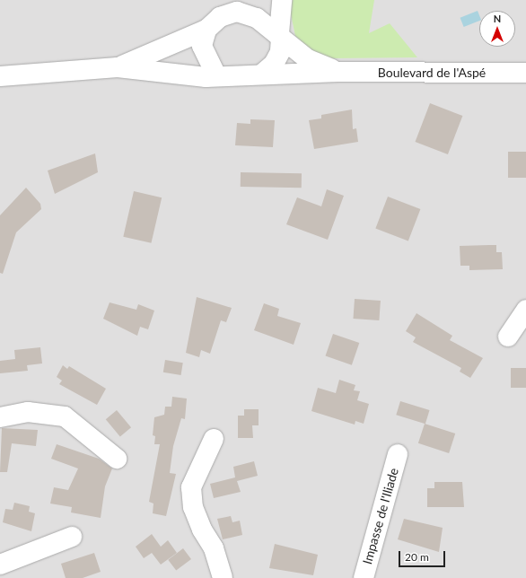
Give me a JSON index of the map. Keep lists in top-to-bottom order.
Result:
{
  "streets": {
    "street": ["Boulevard de l'Aspé", "Impasse de l'Iliade"]
  },
  "scale_bar": "20 m",
  "north": "top"
}
